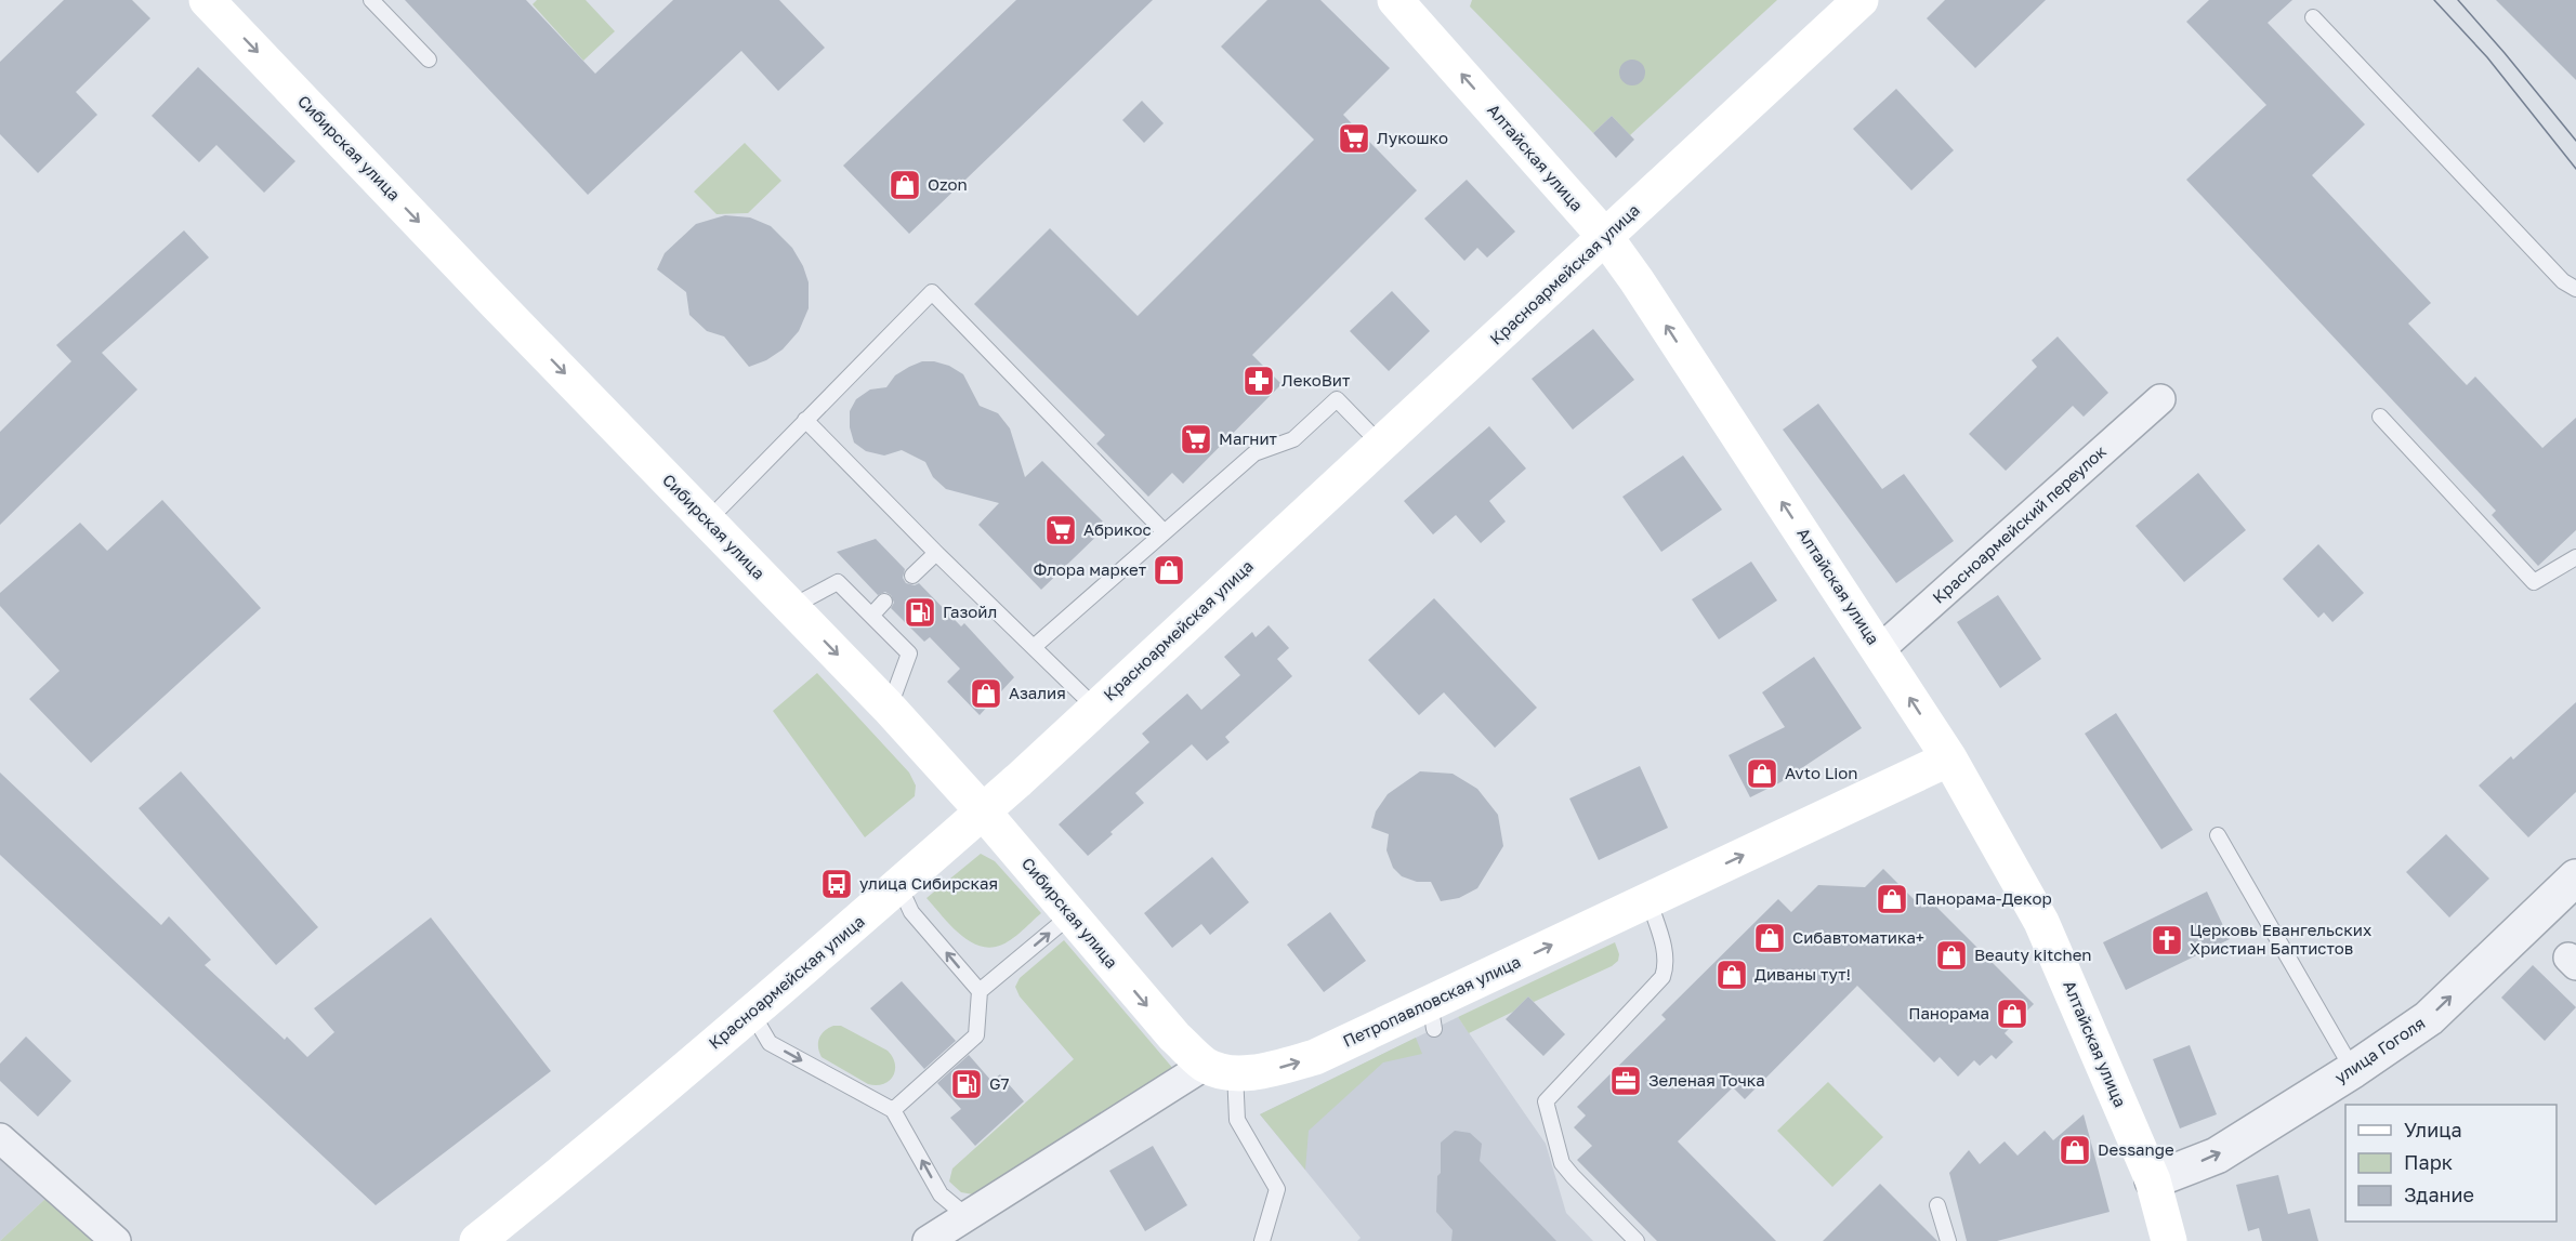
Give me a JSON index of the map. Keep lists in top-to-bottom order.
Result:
{
  "streets": {
    "main road": [
      "Сибирская улица",
      "Алтайская улица",
      "Красноармейская улица",
      "Петропавловская улица"
    ],
    "street": ["Красноармейский переулок", "улица Гоголя"]
  },
  "crossings": [
    ["Сибирская улица", "Красноармейская улица"],
    ["Сибирская улица", "Петропавловская улица"],
    ["Алтайская улица", "Красноармейская улица"],
    ["Алтайская улица", "Красноармейский переулок"],
    ["Алтайская улица", "Петропавловская улица"],
    ["Алтайская улица", "улица Гоголя"]
  ],
  "one_way": [
    "Сибирская улица",
    "Алтайская улица",
    "Петропавловская улица",
    "улица Гоголя"
  ],
  "places": {
    "supermarket": ["Лукошко", "Магнит", "Абрикос"],
    "shop": [
      "Ozon",
      "Флора маркет",
      "Азалия",
      "Avto Lion",
      "Панорама-Декор",
      "Сибавтоматика+",
      "Beauty kitchen",
      "Диваны тут!",
      "Панорама",
      "Dessange"
    ],
    "pharmacy": ["ЛекоВит"],
    "fuel station": ["Газойл", "G7"],
    "bus stop": ["улица Сибирская"],
    "church": ["Церковь Евангельских Христиан Баптистов"],
    "office": ["Зеленая Точка"]
  },
  "legend": ["Улица", "Парк", "Здание"]
}
